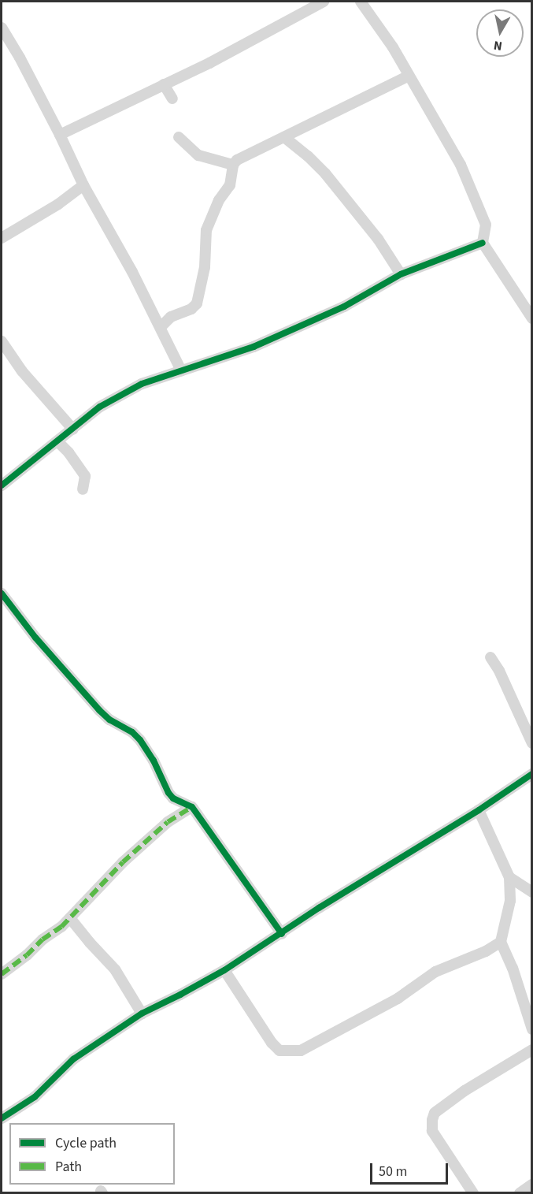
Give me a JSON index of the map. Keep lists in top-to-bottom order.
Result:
{
  "legend": ["Cycle path", "Path"],
  "scale_bar": "50 m",
  "north": "bottom"
}
